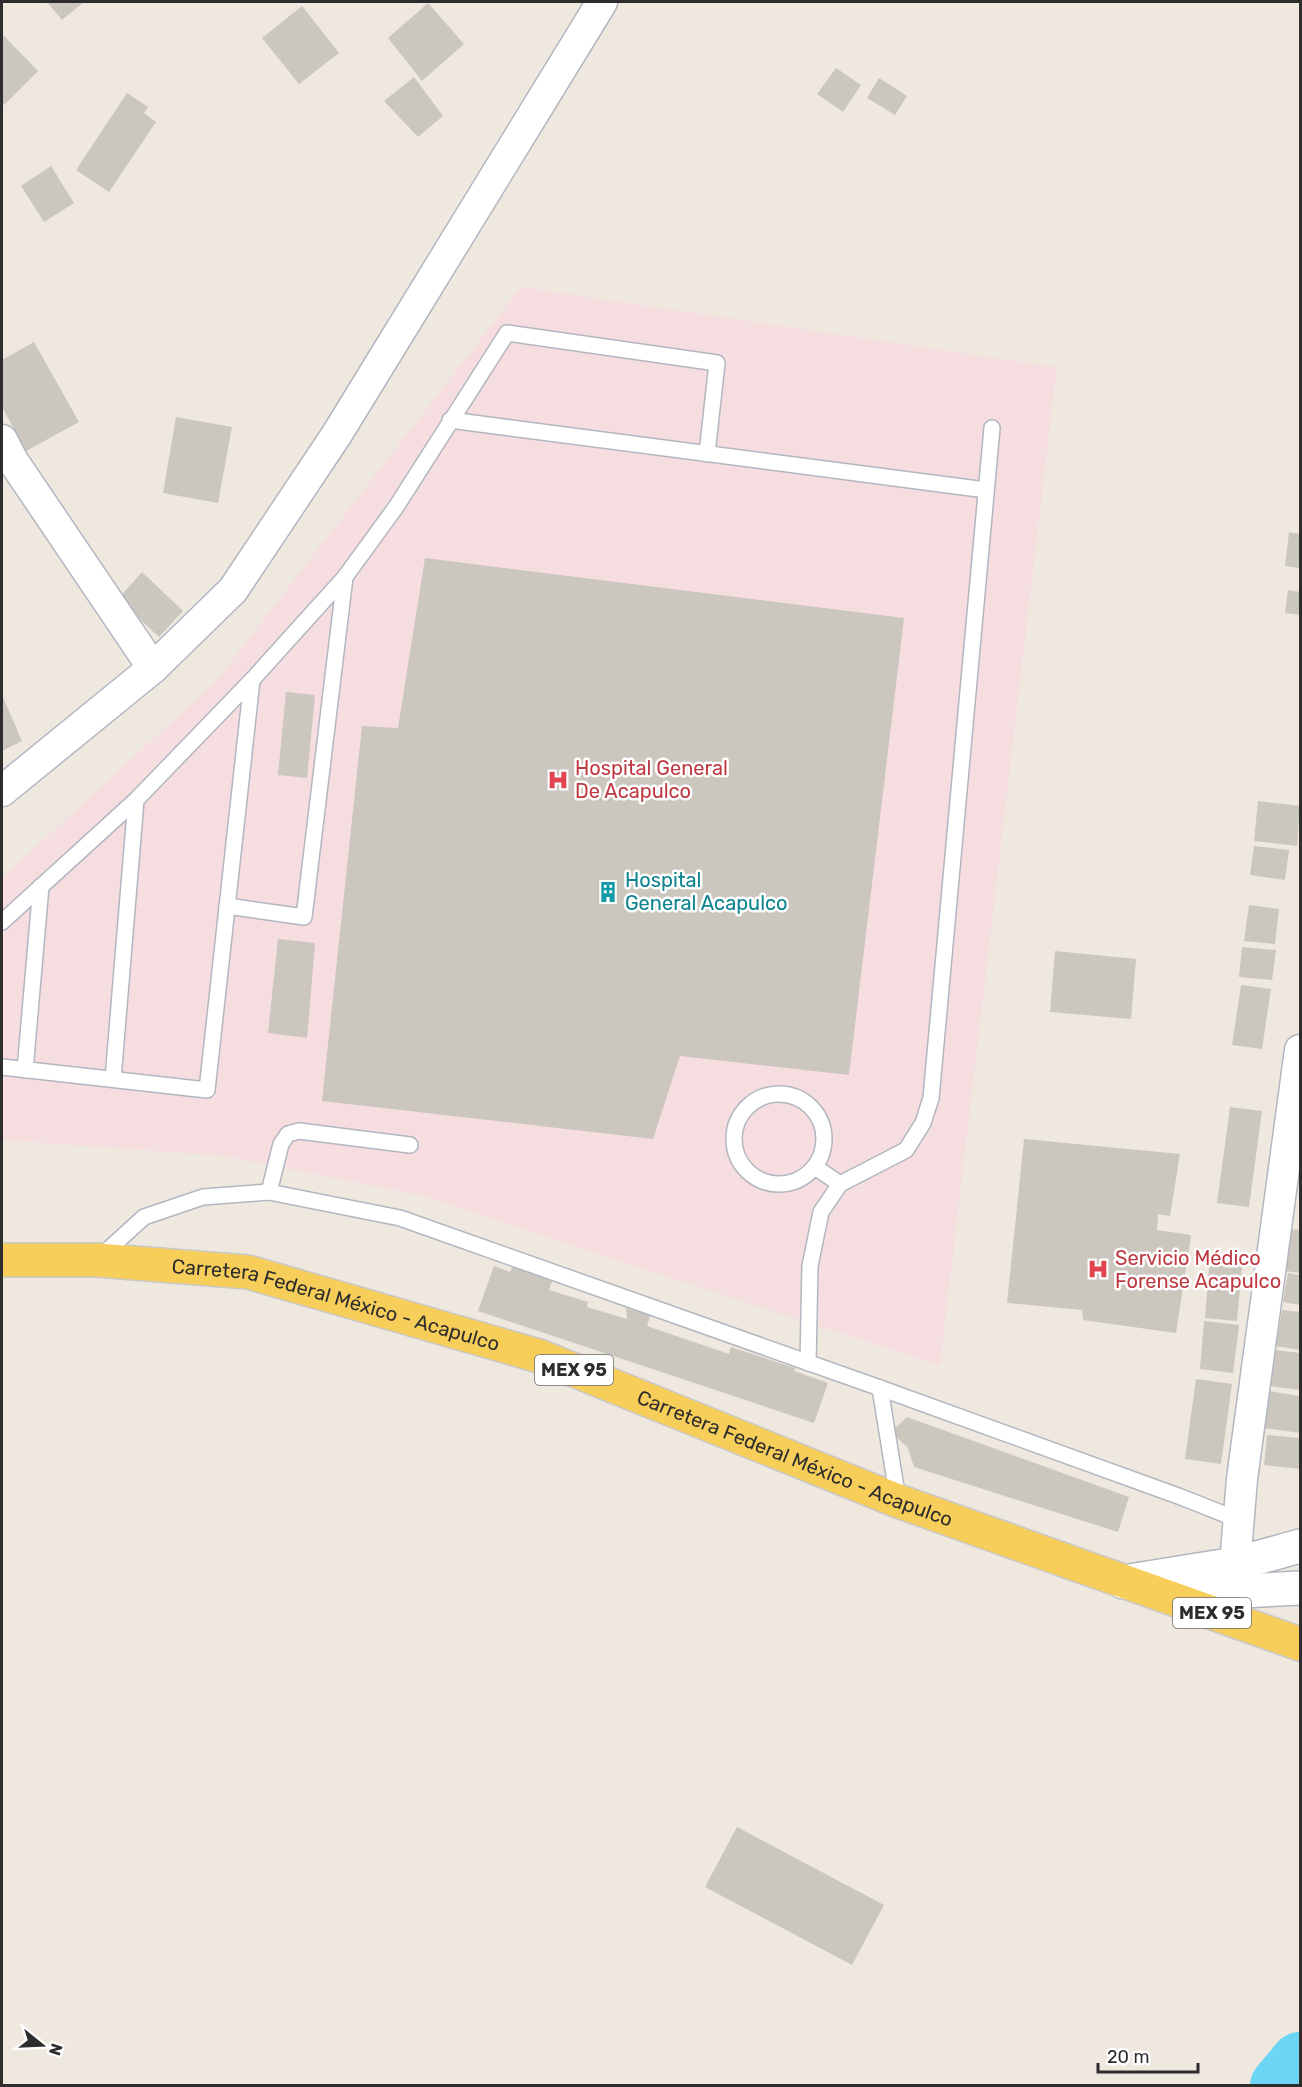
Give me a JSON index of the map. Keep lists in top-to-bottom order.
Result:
{
  "streets": {
    "main road": ["Carretera Federal México - Acapulco", "MEX 95"]
  },
  "places": {
    "hospital": ["Hospital General De Acapulco", "Servicio Médico Forense Acapulco"],
    "building": ["Hospital General Acapulco"]
  },
  "scale_bar": "20 m",
  "north": "right"
}
